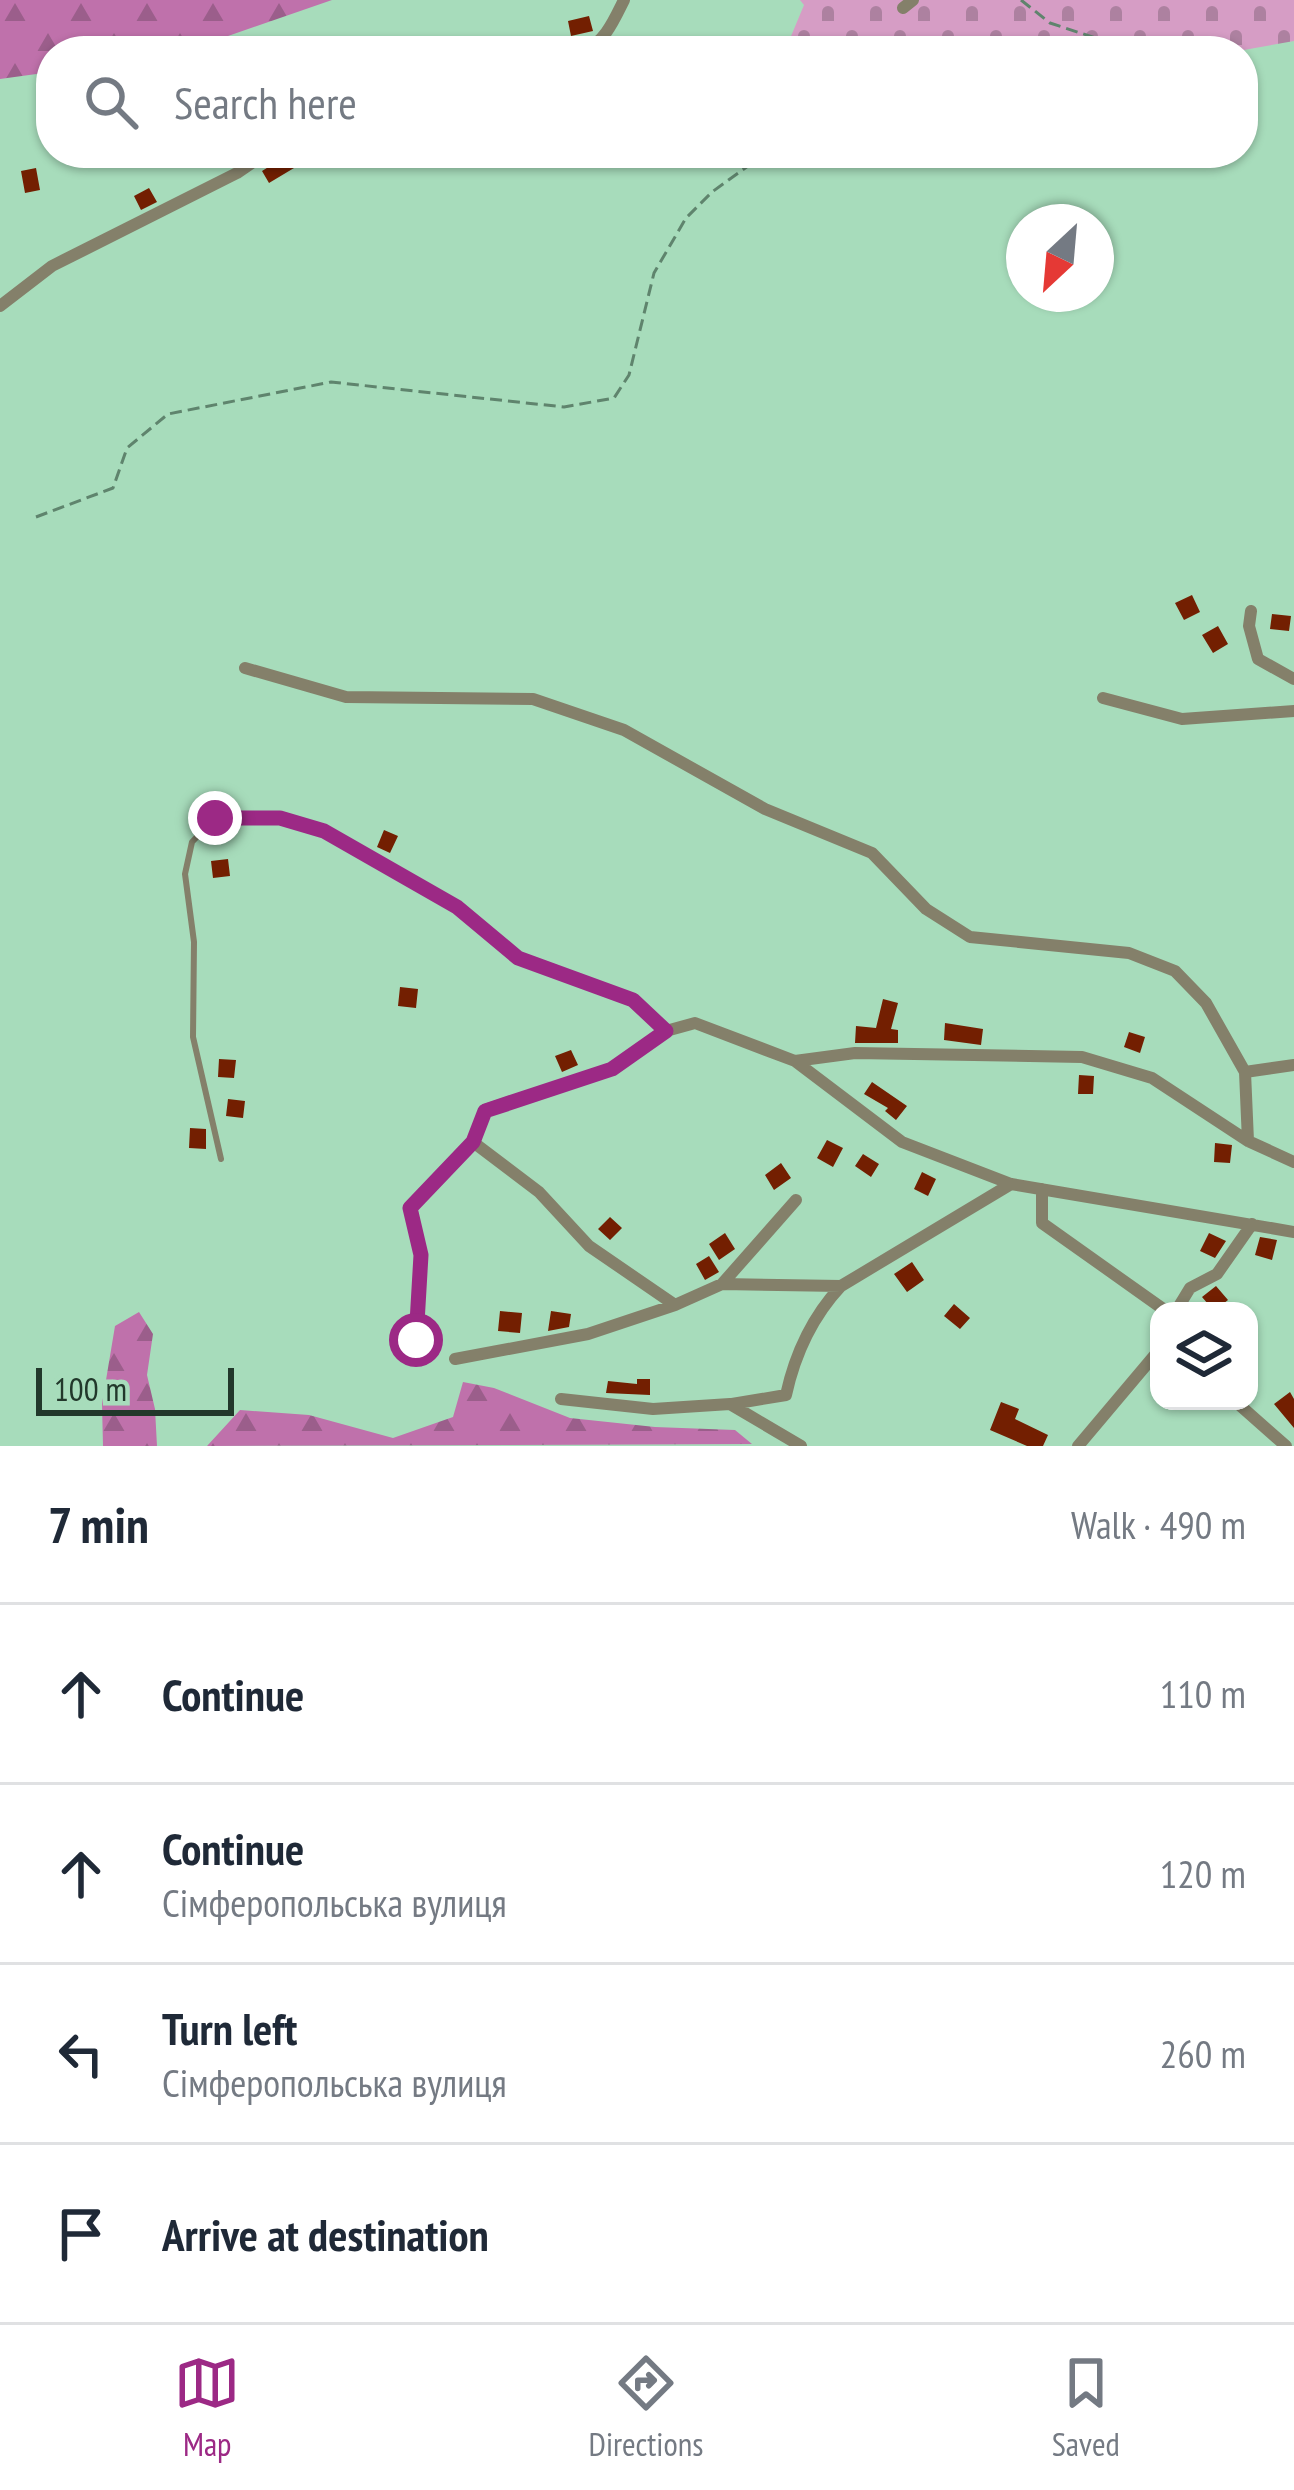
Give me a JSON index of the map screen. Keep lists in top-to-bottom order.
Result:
{
  "scale_bar": "100 m",
  "north": "bottom left",
  "page": {
    "search": "Search here",
    "scale": "100 m",
    "heading": ["7 min", "Walk · 490 m"],
    "list": [
      ["Continue", "110 m"],
      ["Continue", "Сімферопольська вулиця", "120 m"],
      ["Turn left", "Сімферопольська вулиця", "260 m"],
      "Arrive at destination"
    ],
    "nav": ["Map", "Directions", "Saved"]
  }
}
